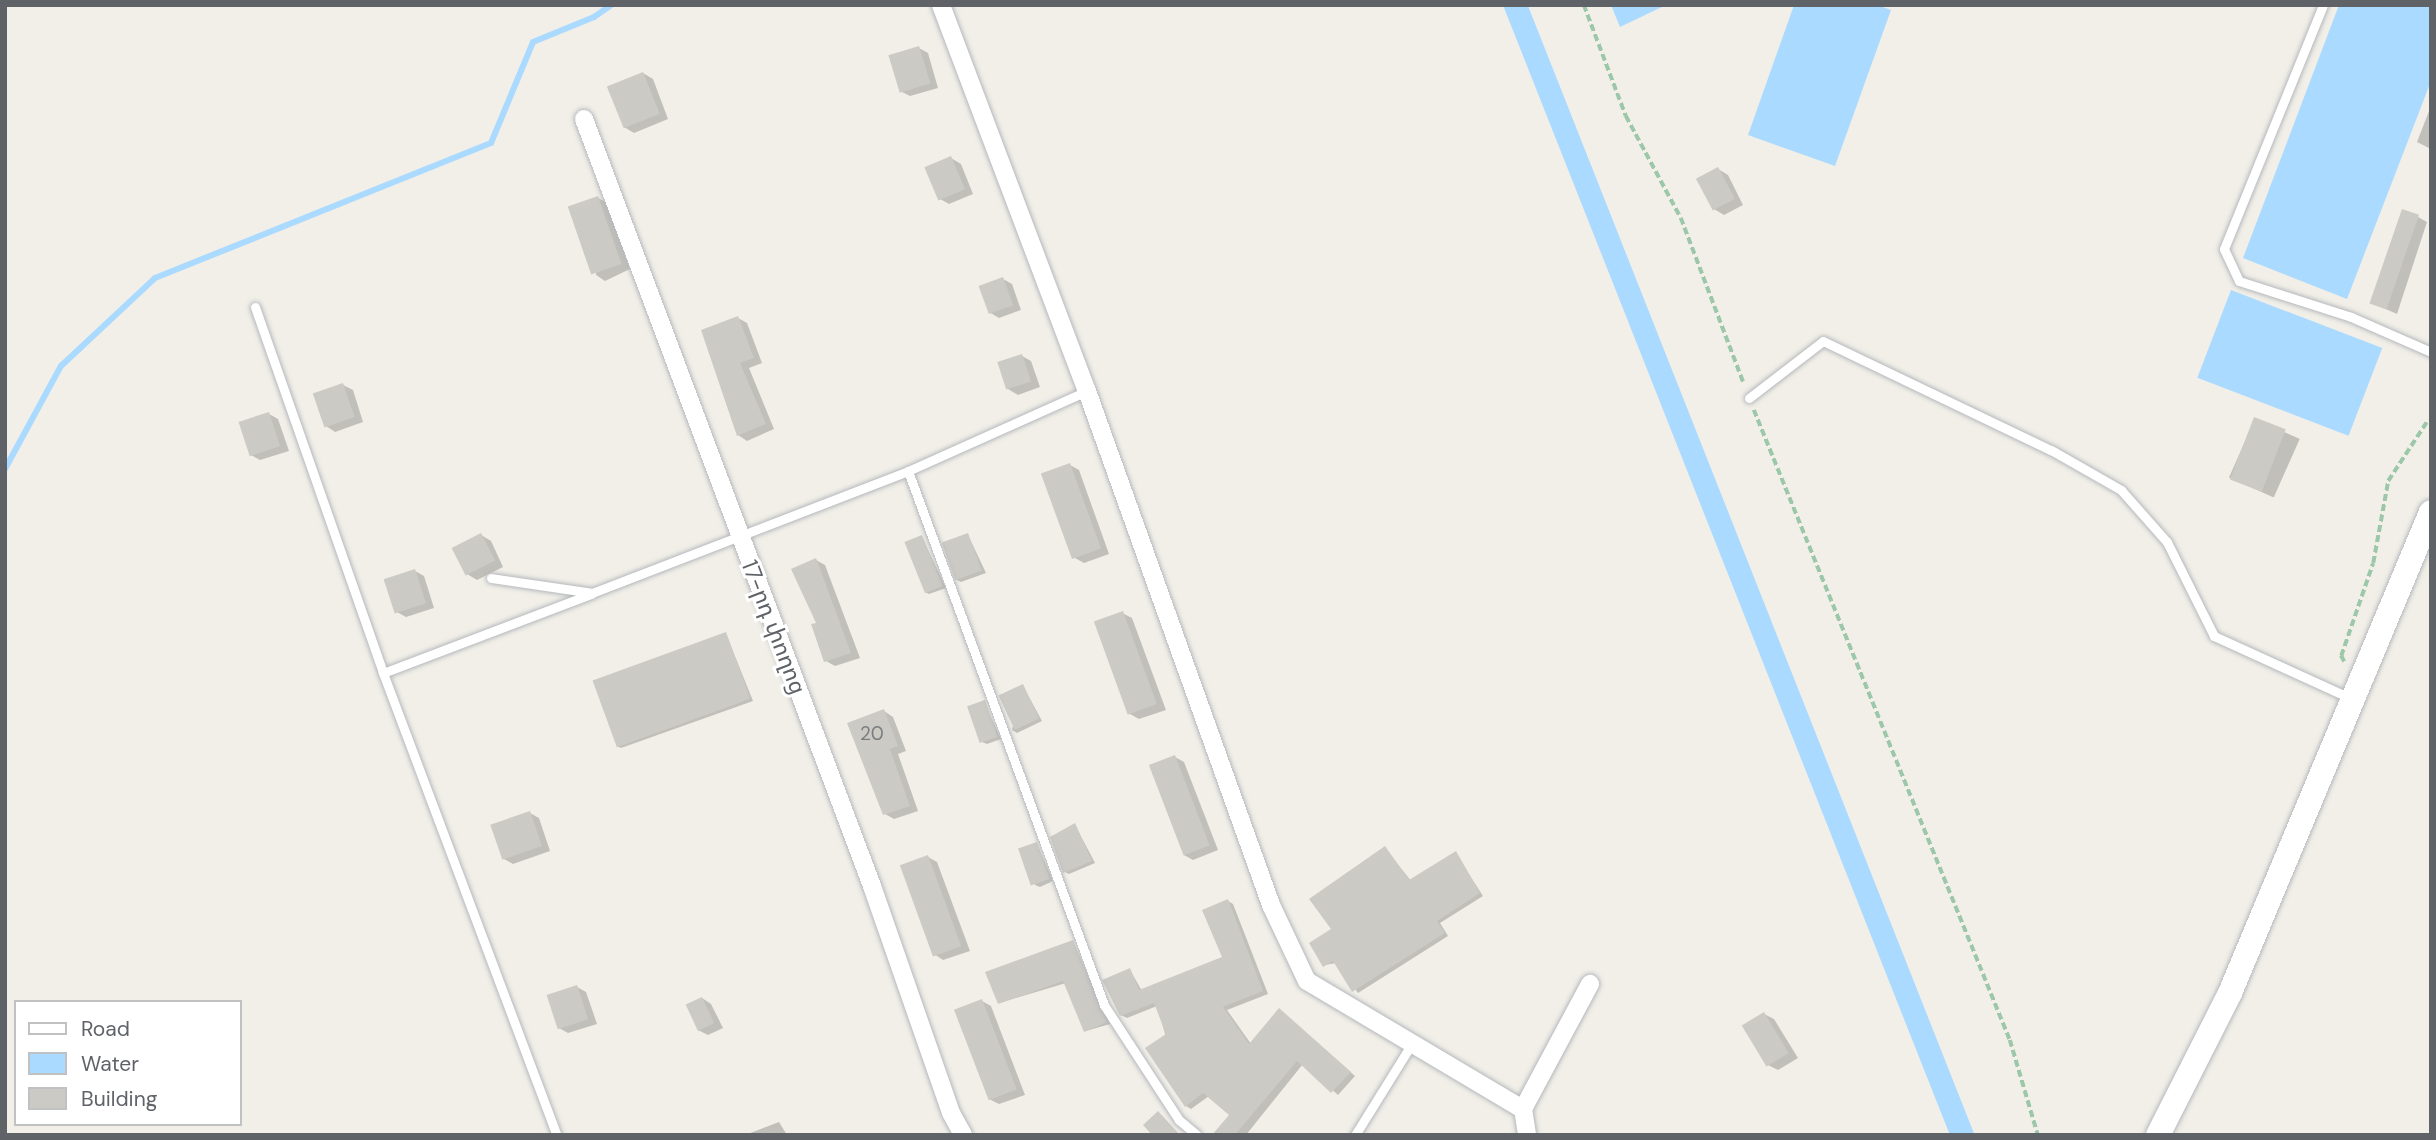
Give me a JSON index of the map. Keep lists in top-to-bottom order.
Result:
{
  "streets": {
    "street": ["17-րդ փողոց"]
  },
  "house_numbers": ["20"],
  "legend": ["Road", "Water", "Building"]
}
